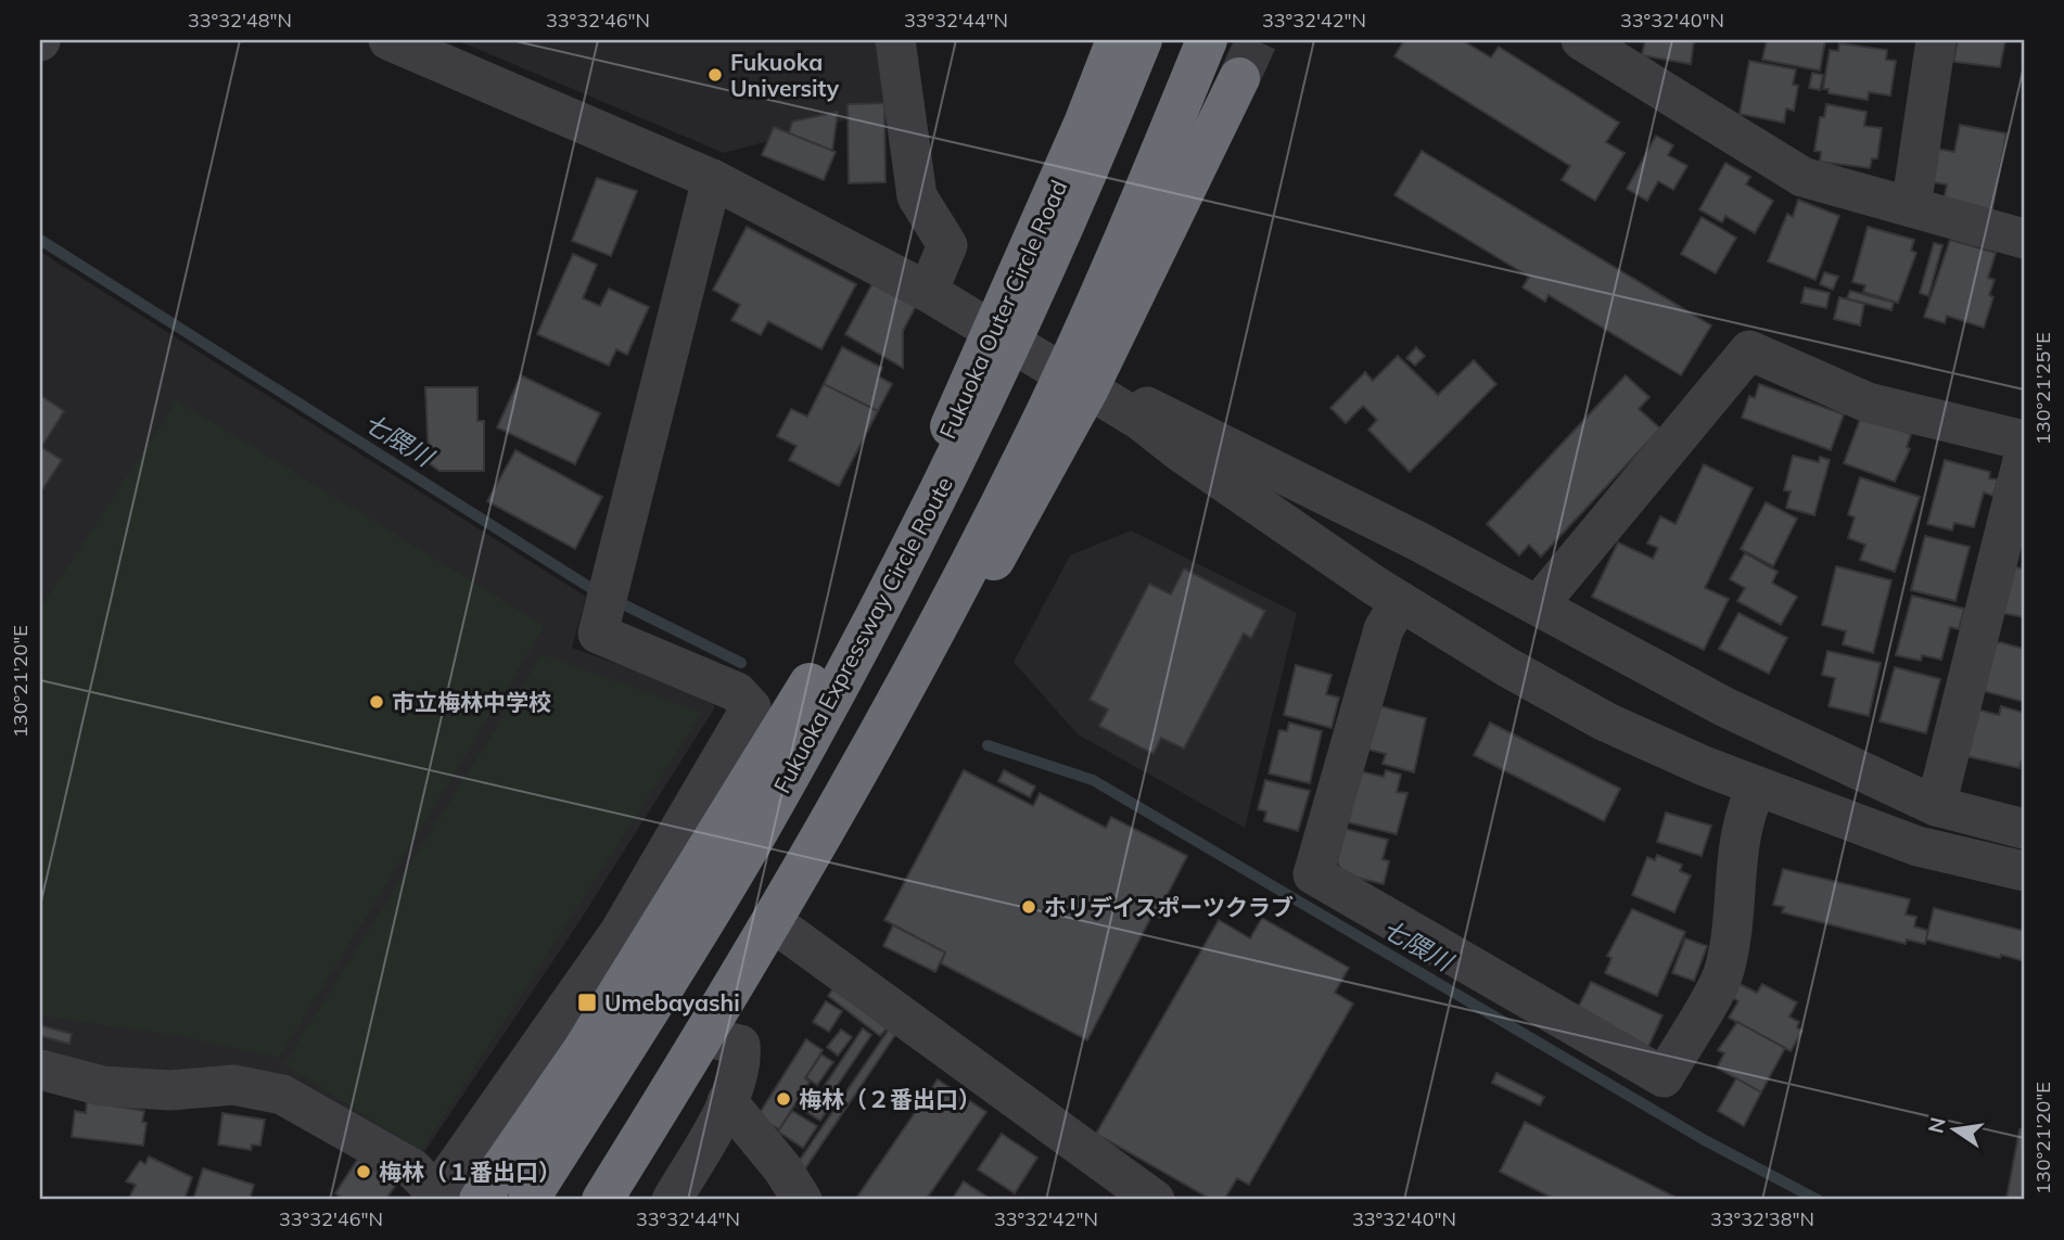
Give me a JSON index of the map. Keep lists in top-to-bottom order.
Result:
{
  "streets": {
    "highway": ["Fukuoka Outer Circle Road", "Fukuoka Expressway Circle Route"]
  },
  "water": ["七隈川"],
  "places": {
    "other": [
      "Fukuoka University",
      "市立梅林中学校",
      "ホリデイスポーツクラブ",
      "梅林（２番出口）",
      "梅林（１番出口）"
    ],
    "transit": ["Umebayashi"]
  },
  "north": "left",
  "coordinates": [
    "33°32'48\"N",
    "33°32'46\"N",
    "33°32'44\"N",
    "33°32'42\"N",
    "33°32'40\"N",
    "130°21'25\"E",
    "130°21'20\"E",
    "33°32'38\"N"
  ]
}
